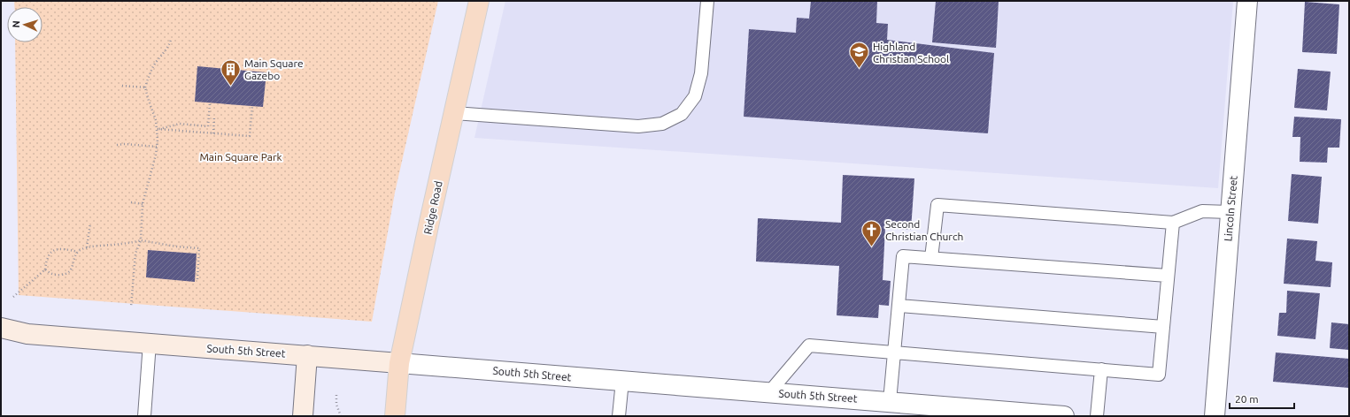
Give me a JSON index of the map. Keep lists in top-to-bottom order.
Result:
{
  "streets": {
    "main road": ["Ridge Road"],
    "street": ["Lincoln Street", "South 5th Street"]
  },
  "crossings": [
    ["Ridge Road", "South 5th Street"]
  ],
  "parks": ["Main Square Park"],
  "places": {
    "school or university": ["Highland Christian School"],
    "building": ["Main Square Gazebo"],
    "church": ["Second Christian Church"]
  },
  "scale_bar": "20 m",
  "north": "left"
}
